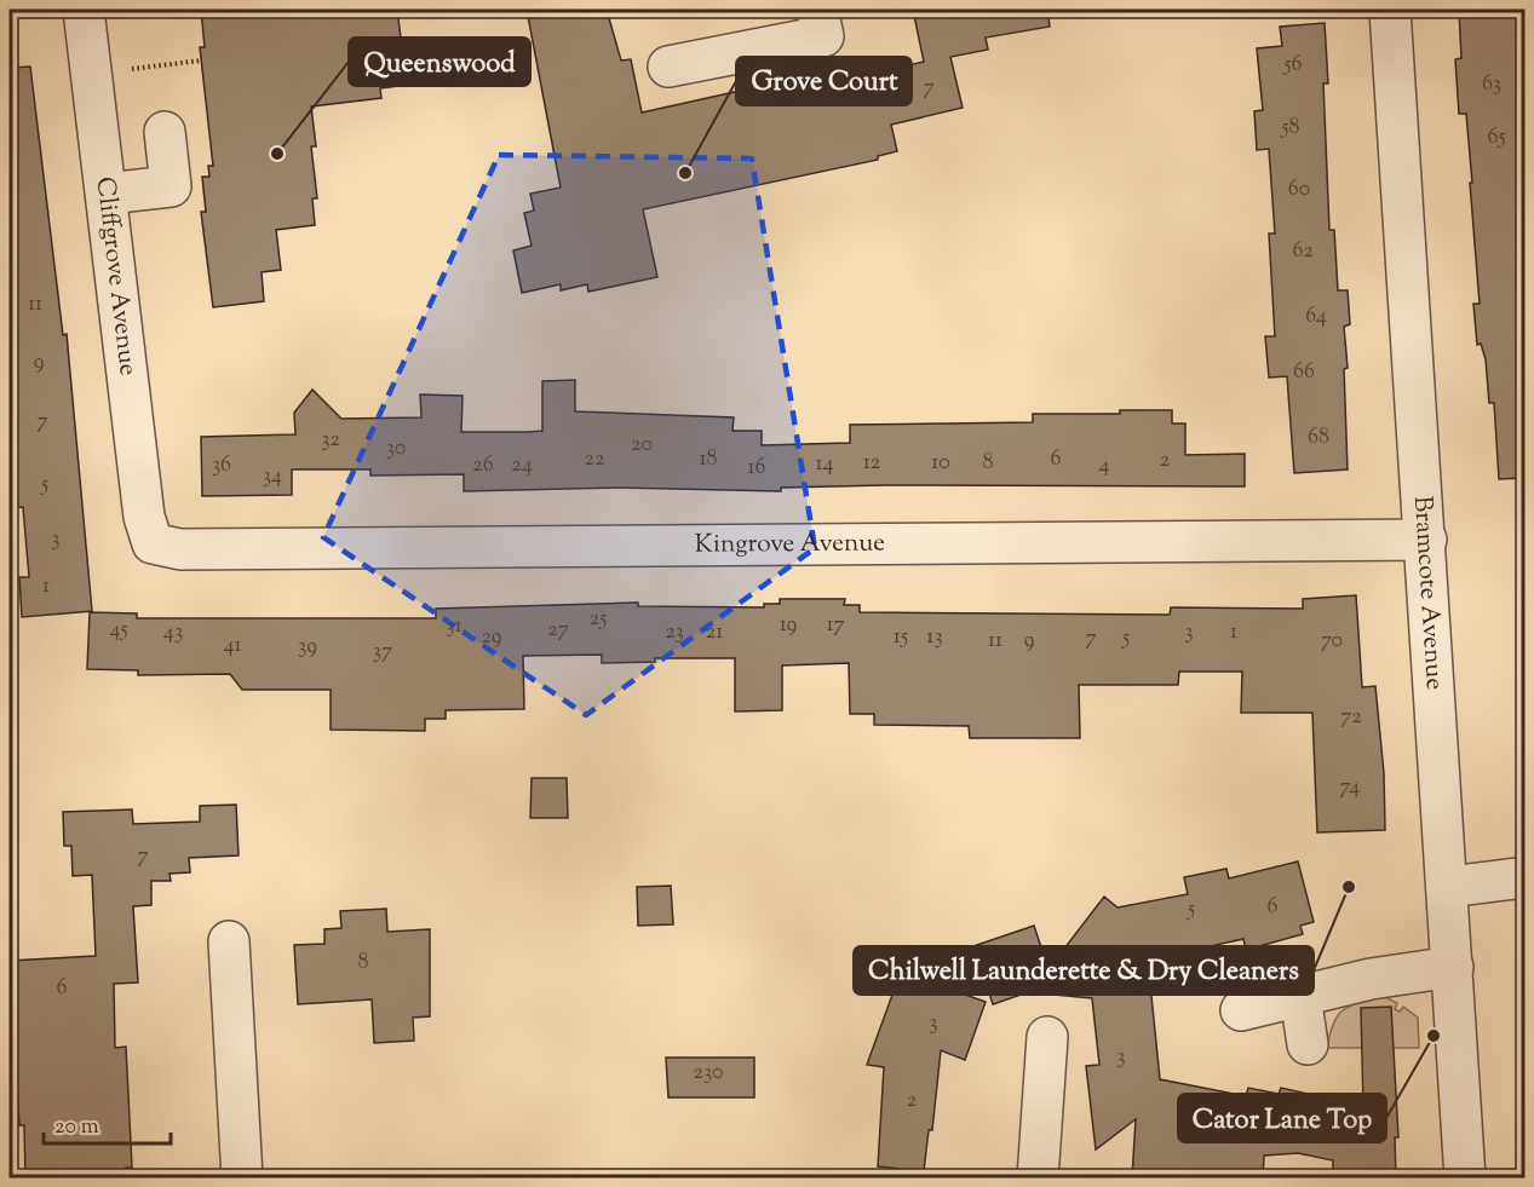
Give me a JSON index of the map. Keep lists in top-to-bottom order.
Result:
{
  "streets": {
    "street": ["Cliffgrove Avenue", "Kingrove Avenue", "Bramcote Avenue"]
  },
  "crossings": [
    ["Cliffgrove Avenue", "Kingrove Avenue"],
    ["Kingrove Avenue", "Bramcote Avenue"]
  ],
  "places": [
    "Queenswood",
    "Grove Court",
    "Chilwell Launderette & Dry Cleaners",
    "Cator Lane Top"
  ],
  "house_numbers": [
    "56",
    "63",
    "7",
    "58",
    "65",
    "60",
    "62",
    "11",
    "64",
    "9",
    "66",
    "7",
    "68",
    "32",
    "20",
    "30",
    "22",
    "18",
    "6",
    "2",
    "12",
    "10",
    "8",
    "14",
    "36",
    "26",
    "24",
    "4",
    "16",
    "34",
    "5",
    "3",
    "1",
    "25",
    "19",
    "17",
    "31",
    "45",
    "27",
    "43",
    "23",
    "21",
    "3",
    "1",
    "29",
    "15",
    "13",
    "7",
    "5",
    "11",
    "9",
    "70",
    "41",
    "39",
    "37",
    "72",
    "74",
    "7",
    "6",
    "5",
    "8",
    "6",
    "3",
    "3",
    "230",
    "2"
  ],
  "scale_bar": "20 m"
}
